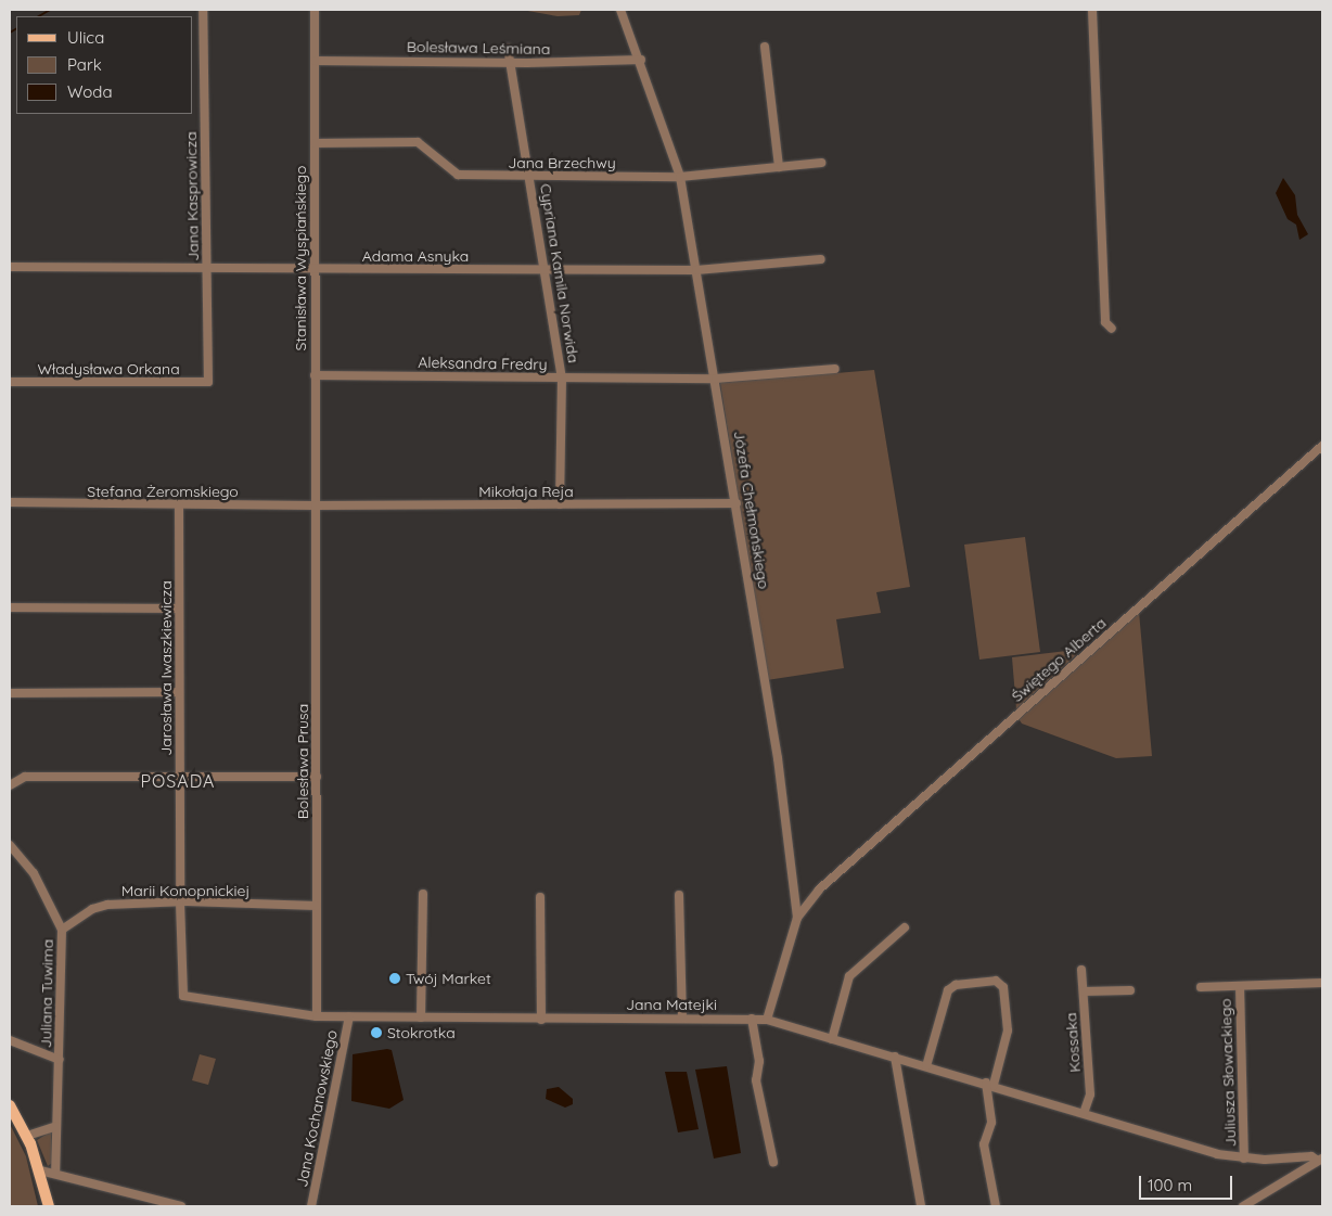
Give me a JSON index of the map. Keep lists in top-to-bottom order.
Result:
{
  "streets": {
    "street": [
      "Bolesława Leśmiana",
      "Jana Brzechwy",
      "Jana Kasprowicza",
      "Adama Asnyka",
      "Stanisława Wyspiańskiego",
      "Cypriana Kamila Norwida",
      "Aleksandra Fredry",
      "Władysława Orkana",
      "Stefana Żeromskiego",
      "Mikołaja Reja",
      "Józefa Chełmońskiego",
      "Świętego Alberta",
      "Jarosława Iwaszkiewicza",
      "Bolesława Prusa",
      "Marii Konopnickiej",
      "Juliana Tuwima",
      "Jana Matejki",
      "Kossaka",
      "Juliusza Słowackiego",
      "Jana Kochanowskiego"
    ]
  },
  "crossings": [
    ["Bolesława Leśmiana", "Stanisława Wyspiańskiego"],
    ["Bolesława Leśmiana", "Cypriana Kamila Norwida"],
    ["Bolesława Leśmiana", "Józefa Chełmońskiego"],
    ["Jana Brzechwy", "Stanisława Wyspiańskiego"],
    ["Jana Brzechwy", "Cypriana Kamila Norwida"],
    ["Jana Brzechwy", "Józefa Chełmońskiego"],
    ["Jana Kasprowicza", "Adama Asnyka"],
    ["Jana Kasprowicza", "Władysława Orkana"],
    ["Adama Asnyka", "Stanisława Wyspiańskiego"],
    ["Adama Asnyka", "Cypriana Kamila Norwida"],
    ["Adama Asnyka", "Józefa Chełmońskiego"],
    ["Stanisława Wyspiańskiego", "Aleksandra Fredry"],
    ["Stanisława Wyspiańskiego", "Stefana Żeromskiego"],
    ["Stanisława Wyspiańskiego", "Mikołaja Reja"],
    ["Stanisława Wyspiańskiego", "Bolesława Prusa"],
    ["Cypriana Kamila Norwida", "Aleksandra Fredry"],
    ["Cypriana Kamila Norwida", "Mikołaja Reja"],
    ["Aleksandra Fredry", "Józefa Chełmońskiego"],
    ["Stefana Żeromskiego", "Mikołaja Reja"],
    ["Stefana Żeromskiego", "Jarosława Iwaszkiewicza"],
    ["Stefana Żeromskiego", "Bolesława Prusa"],
    ["Mikołaja Reja", "Józefa Chełmońskiego"],
    ["Mikołaja Reja", "Bolesława Prusa"],
    ["Józefa Chełmońskiego", "Świętego Alberta"],
    ["Józefa Chełmońskiego", "Jana Matejki"],
    ["Jarosława Iwaszkiewicza", "Marii Konopnickiej"],
    ["Jarosława Iwaszkiewicza", "Jana Matejki"],
    ["Bolesława Prusa", "Marii Konopnickiej"],
    ["Bolesława Prusa", "Jana Matejki"],
    ["Marii Konopnickiej", "Juliana Tuwima"],
    ["Jana Matejki", "Kossaka"],
    ["Jana Matejki", "Juliusza Słowackiego"],
    ["Jana Matejki", "Jana Kochanowskiego"]
  ],
  "districts": ["POSADA"],
  "places": ["Twój Market", "Stokrotka"],
  "legend": ["Ulica", "Park", "Woda"],
  "scale_bar": "100 m"
}
